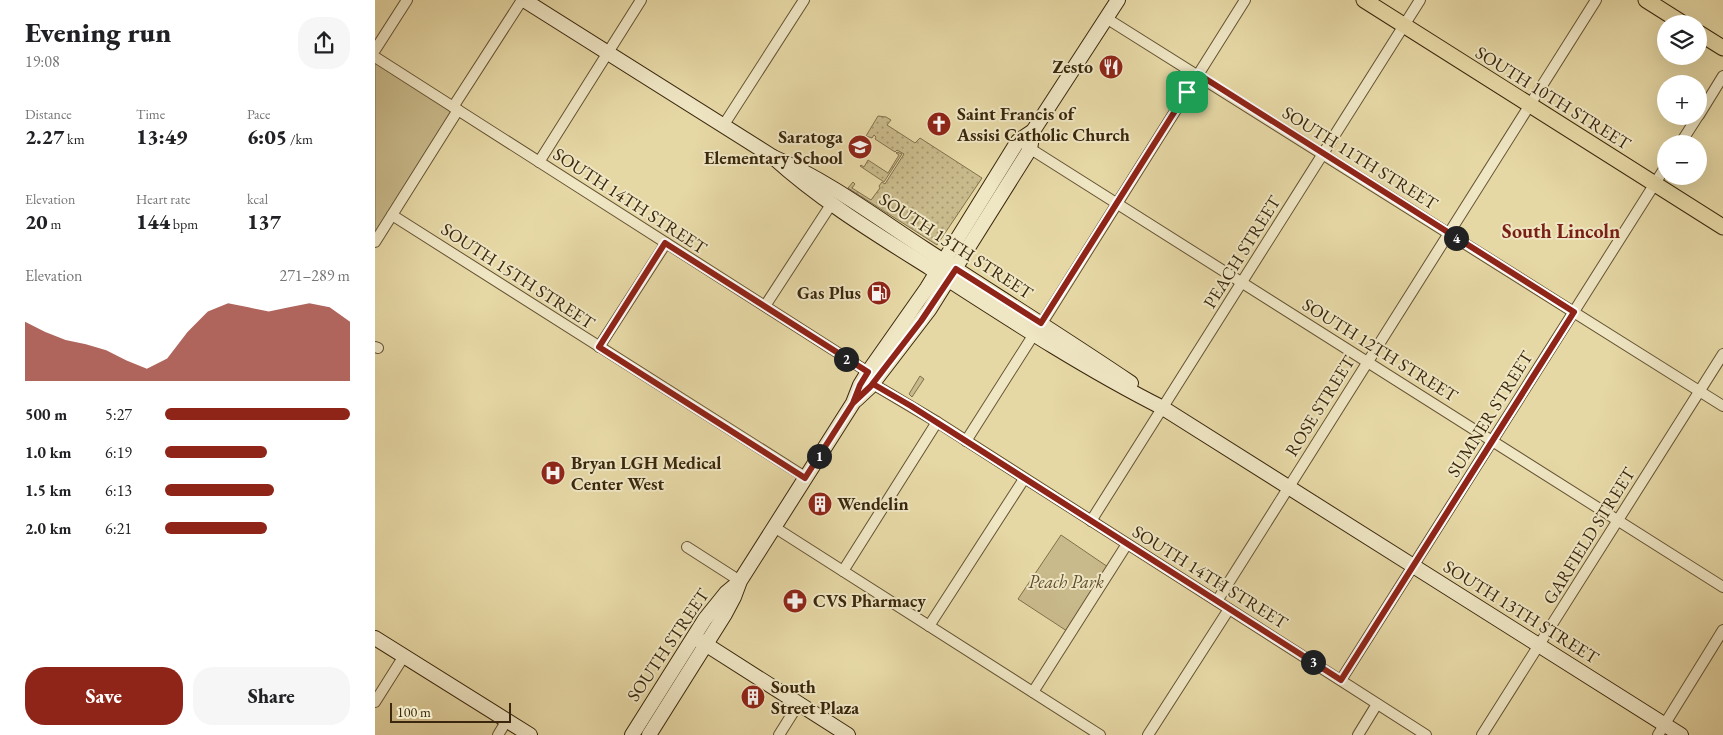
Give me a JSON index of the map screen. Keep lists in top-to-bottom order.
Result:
{
  "streets": {
    "main road": ["SOUTH 10TH STREET", "SOUTH 13TH STREET", "SOUTH STREET"],
    "street": [
      "SOUTH 11TH STREET",
      "SOUTH 14TH STREET",
      "PEACH STREET",
      "SOUTH 15TH STREET",
      "SOUTH 12TH STREET",
      "ROSE STREET",
      "SUMNER STREET",
      "GARFIELD STREET"
    ]
  },
  "crossings": [
    ["SOUTH 10TH STREET", "PEACH STREET"],
    ["SOUTH 10TH STREET", "ROSE STREET"],
    ["SOUTH 10TH STREET", "SUMNER STREET"],
    ["SOUTH 11TH STREET", "PEACH STREET"],
    ["SOUTH 11TH STREET", "ROSE STREET"],
    ["SOUTH 11TH STREET", "SUMNER STREET"],
    ["SOUTH 11TH STREET", "GARFIELD STREET"],
    ["SOUTH 11TH STREET", "SOUTH STREET"],
    ["SOUTH 14TH STREET", "PEACH STREET"],
    ["SOUTH 14TH STREET", "ROSE STREET"],
    ["SOUTH 14TH STREET", "SUMNER STREET"],
    ["SOUTH 14TH STREET", "SOUTH STREET"],
    ["SOUTH 13TH STREET", "PEACH STREET"],
    ["SOUTH 13TH STREET", "ROSE STREET"],
    ["SOUTH 13TH STREET", "SUMNER STREET"],
    ["SOUTH 13TH STREET", "GARFIELD STREET"],
    ["SOUTH 13TH STREET", "SOUTH STREET"],
    ["PEACH STREET", "SOUTH 12TH STREET"],
    ["SOUTH 15TH STREET", "SOUTH STREET"],
    ["SOUTH 12TH STREET", "ROSE STREET"],
    ["SOUTH 12TH STREET", "SUMNER STREET"],
    ["SOUTH 12TH STREET", "GARFIELD STREET"],
    ["SOUTH 12TH STREET", "SOUTH STREET"]
  ],
  "districts": ["South Lincoln"],
  "parks": ["Peach Park"],
  "places": {
    "restaurant": ["Zesto"],
    "church": ["Saint Francis of Assisi Catholic Church"],
    "school or university": ["Saratoga Elementary School"],
    "fuel station": ["Gas Plus"],
    "hospital": ["Bryan LGH Medical Center West"],
    "building": ["Wendelin", "South Street Plaza"],
    "pharmacy": ["CVS Pharmacy"]
  },
  "scale_bar": "100 m",
  "page": {
    "heading": ["Evening run", "19:08"],
    "map_buttons": ["+", "−"],
    "stats": [
      ["Distance", "2.27 km"],
      ["Time", "13:49"],
      ["Pace", "6:05 /km"],
      ["Elevation", "20 m"],
      ["Heart rate", "144 bpm"],
      ["kcal", "137"]
    ],
    "pins": [
      "4",
      "2",
      "1",
      "3"
    ],
    "chart": ["Elevation", "271–289 m"],
    "list": [
      {
        "name": "500 m",
        "note": "5:27"
      },
      {
        "name": "1.0 km",
        "note": "6:19"
      },
      {
        "name": "1.5 km",
        "note": "6:13"
      },
      {
        "name": "2.0 km",
        "note": "6:21"
      }
    ],
    "buttons": ["Save", "Share"],
    "scale": "100 m"
  }
}
